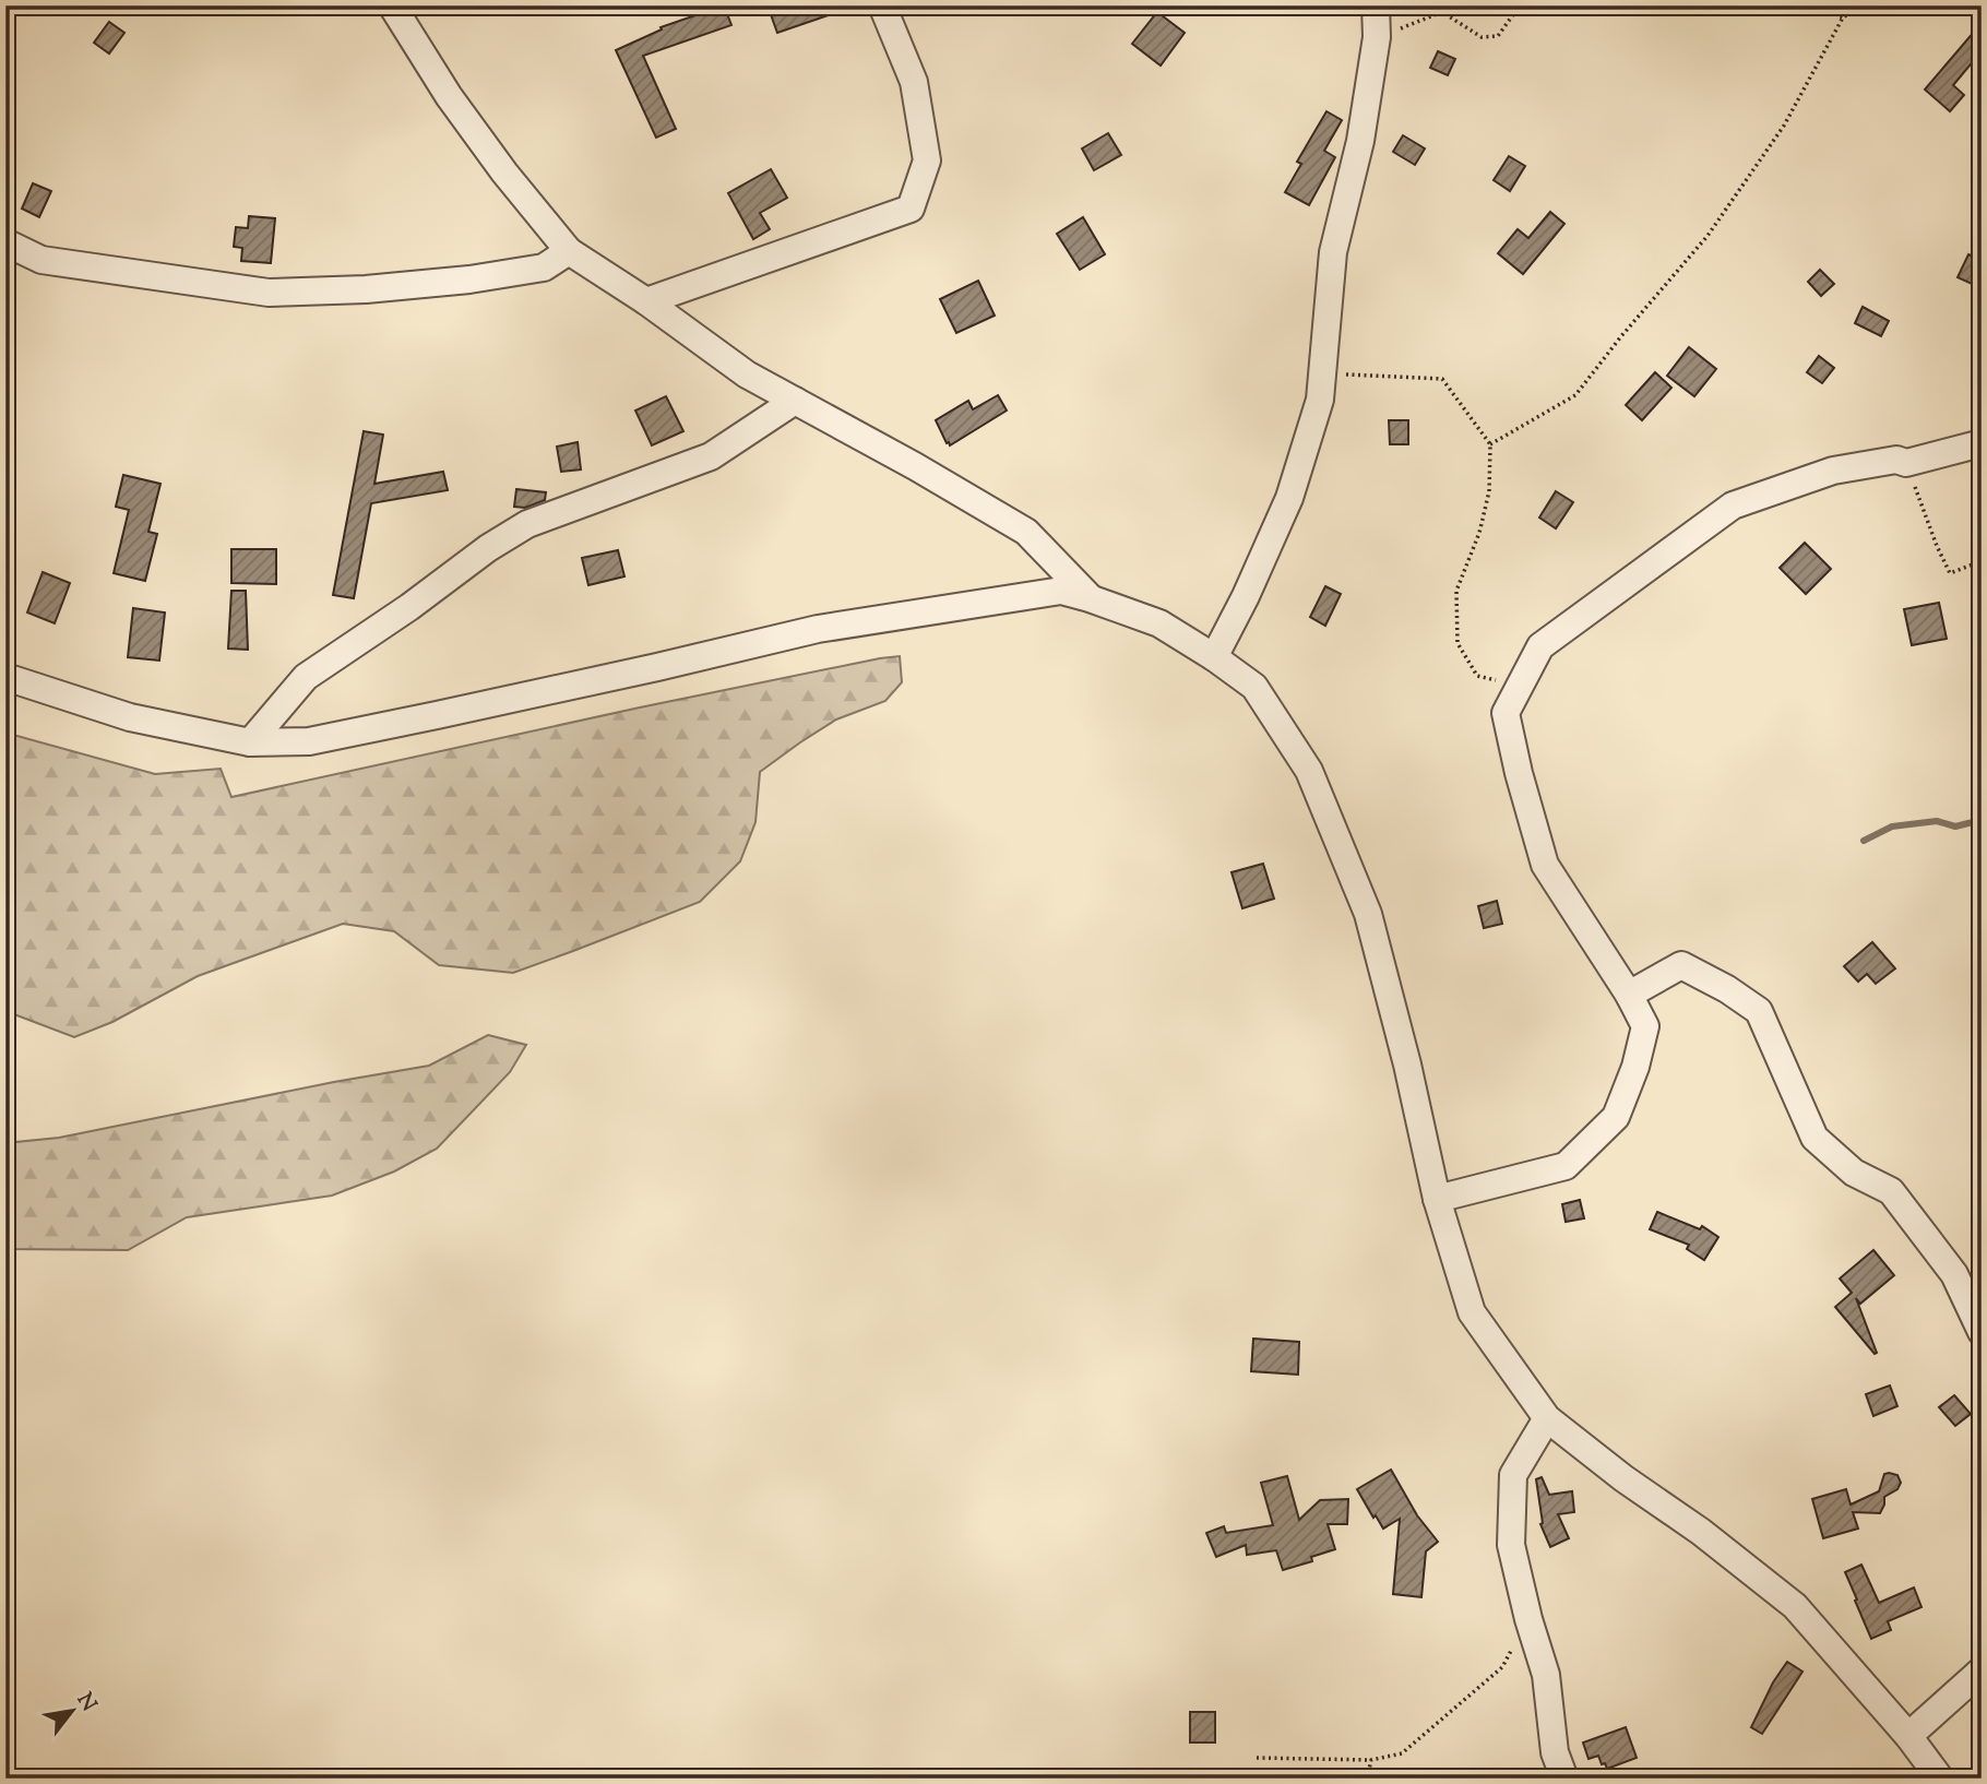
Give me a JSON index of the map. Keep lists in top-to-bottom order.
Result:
{
  "north": "top right"
}
